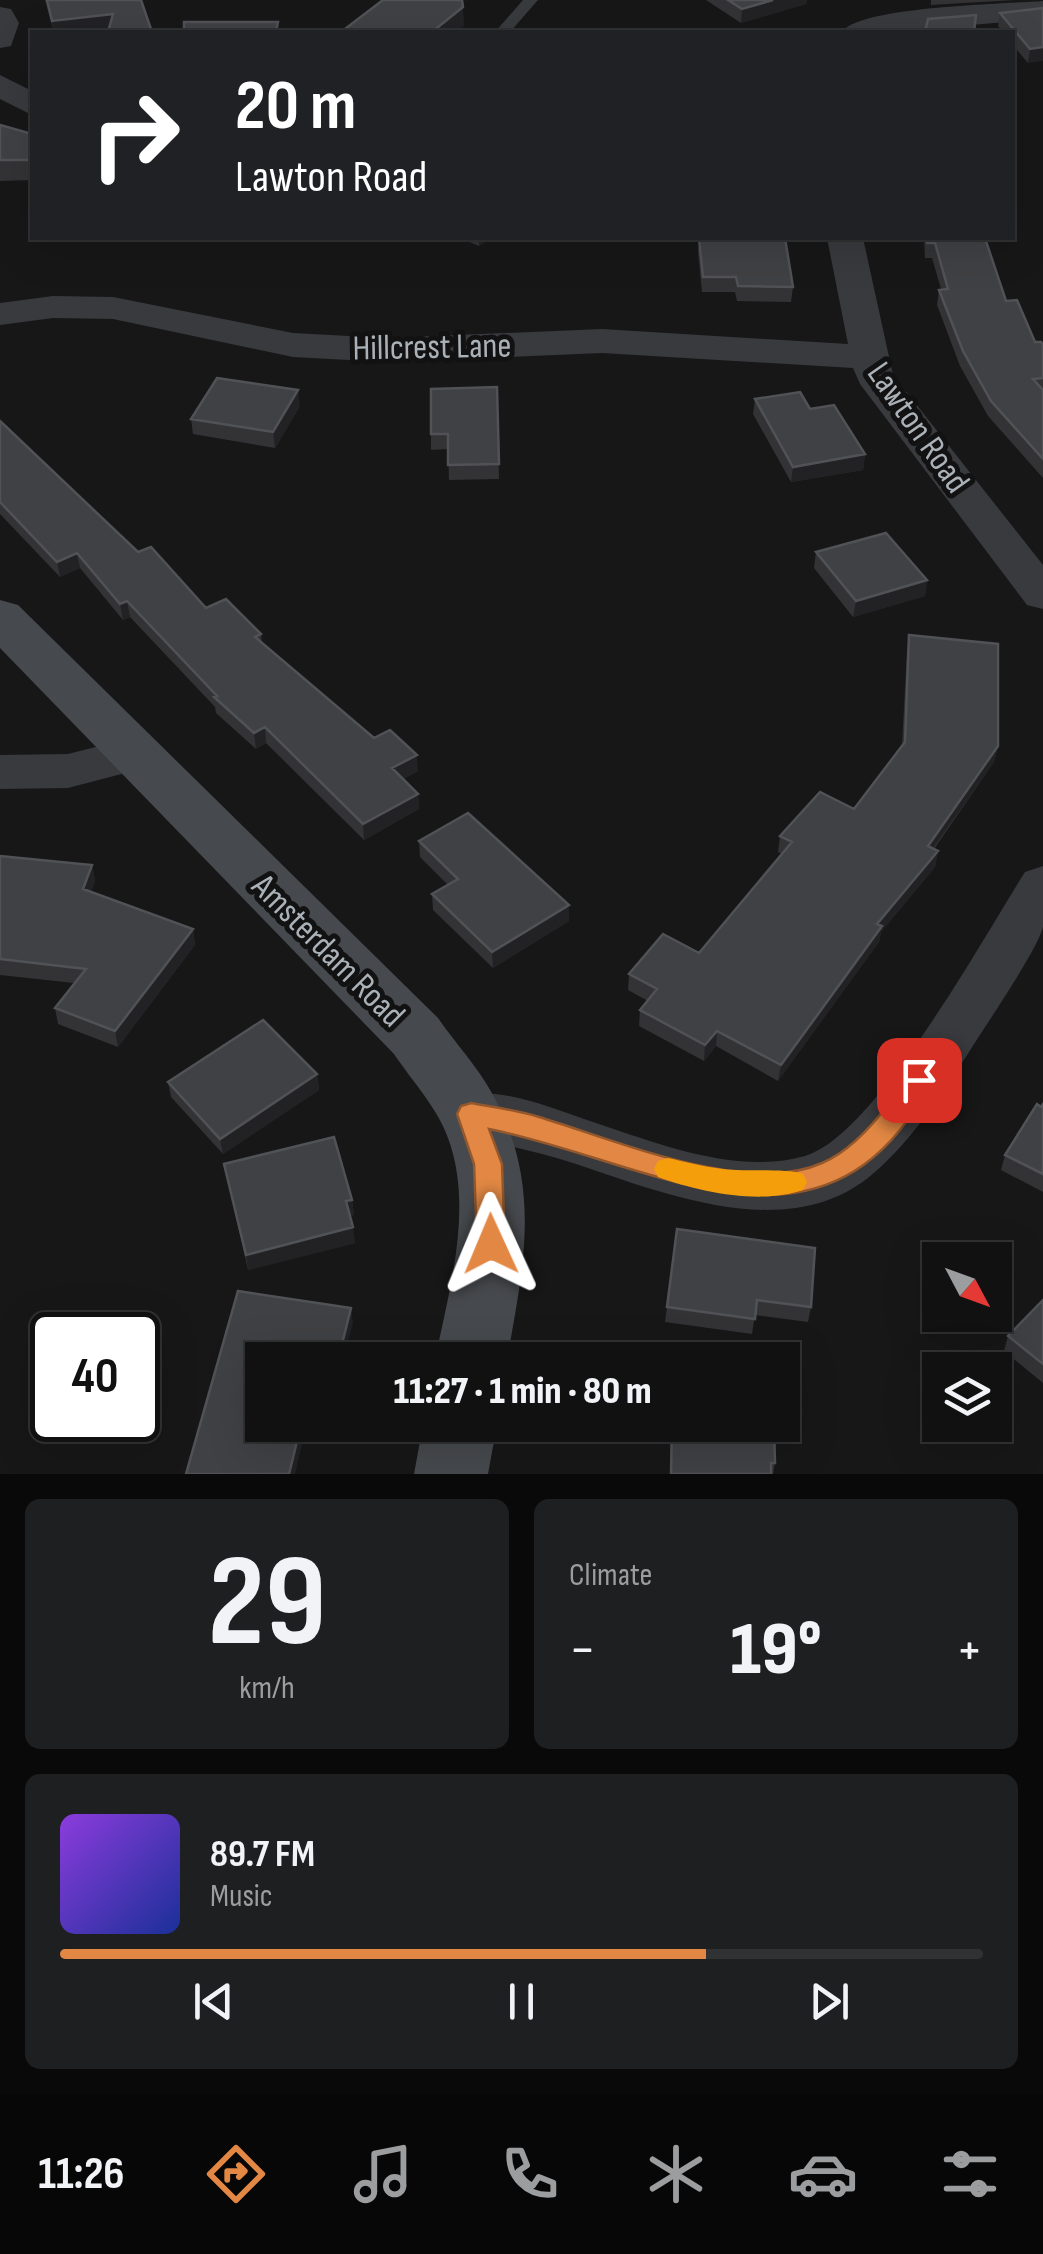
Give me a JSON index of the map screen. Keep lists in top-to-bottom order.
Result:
{
  "streets": {
    "street": ["Hillcrest Lane", "Lawton Road", "Amsterdam Road"]
  },
  "crossings": [
    ["Hillcrest Lane", "Lawton Road"]
  ],
  "north": "bottom right",
  "page": {
    "turn": ["20 m", "Lawton Road"],
    "limit": "40",
    "trip": "11:27 · 1 min · 80 m",
    "tile": [
      ["29", "km/h"],
      "Climate"
    ],
    "heat": ["−", "19°", "+"],
    "song": ["89.7 FM", "Music"],
    "tabs": "11:26"
  }
}
